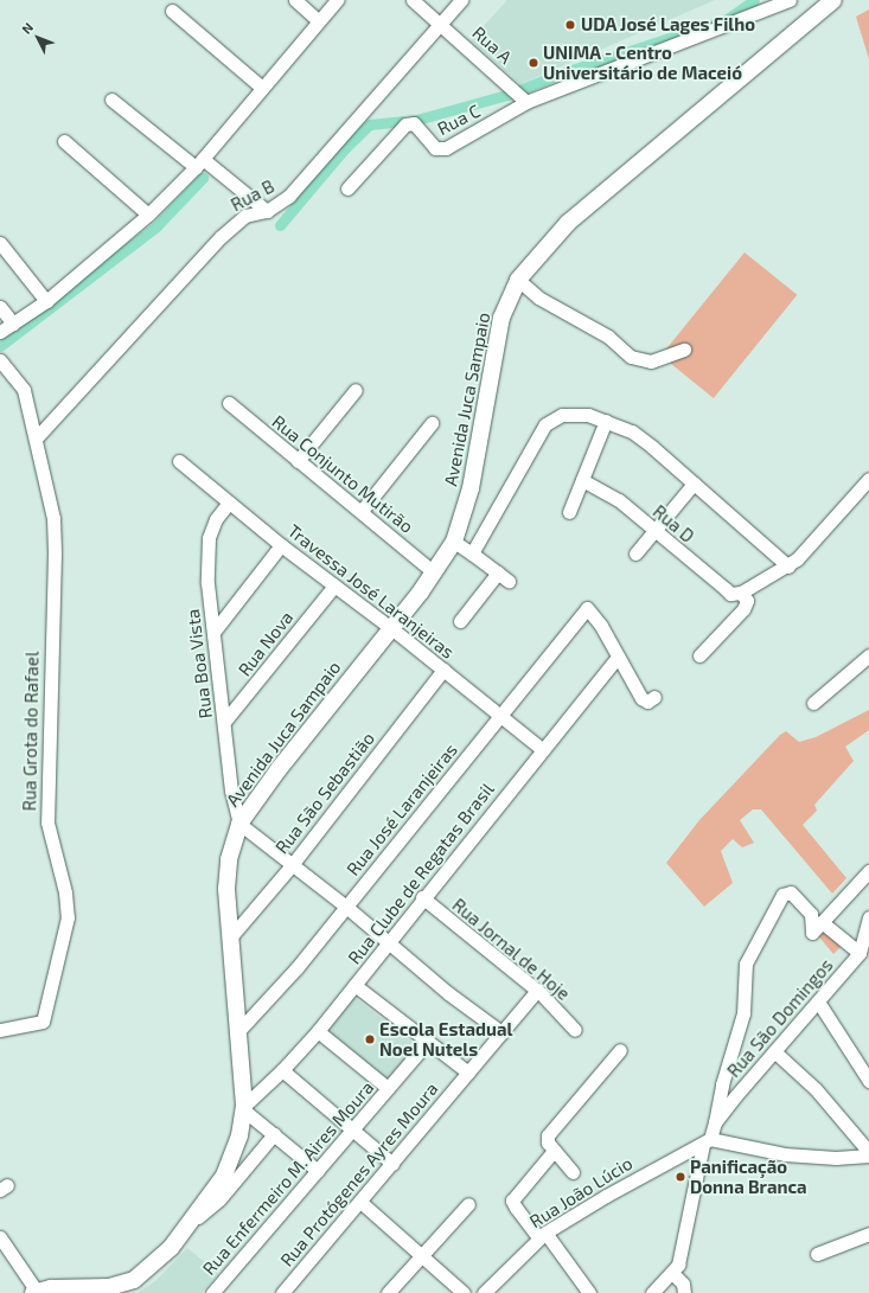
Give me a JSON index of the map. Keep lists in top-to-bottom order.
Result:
{
  "streets": {
    "main road": ["Avenida Juca Sampaio"],
    "street": [
      "Rua A",
      "Rua C",
      "Rua B",
      "Rua Conjunto Mutirão",
      "Rua D",
      "Travessa José Laranjeiras",
      "Rua Nova",
      "Rua Boa Vista",
      "Rua Grota do Rafael",
      "Rua São Sebastião",
      "Rua José Laranjeiras",
      "Rua Clube de Regatas Brasil",
      "Rua Jornal de Hoje",
      "Rua São Domingos",
      "Rua Protógenes Ayres Moura",
      "Rua Enfermeiro M. Aires Moura",
      "Rua João Lúcio"
    ]
  },
  "crossings": [
    ["Rua A", "Rua C"],
    ["Rua A", "Rua B"],
    ["Rua B", "Rua Grota do Rafael"],
    ["Avenida Juca Sampaio", "Rua Conjunto Mutirão"],
    ["Avenida Juca Sampaio", "Travessa José Laranjeiras"],
    ["Avenida Juca Sampaio", "Rua Boa Vista"],
    ["Avenida Juca Sampaio", "Rua São Sebastião"],
    ["Avenida Juca Sampaio", "Rua José Laranjeiras"],
    ["Avenida Juca Sampaio", "Rua Clube de Regatas Brasil"],
    ["Travessa José Laranjeiras", "Rua Nova"],
    ["Travessa José Laranjeiras", "Rua Boa Vista"],
    ["Travessa José Laranjeiras", "Rua São Sebastião"],
    ["Travessa José Laranjeiras", "Rua José Laranjeiras"],
    ["Travessa José Laranjeiras", "Rua Clube de Regatas Brasil"],
    ["Rua Nova", "Rua Boa Vista"],
    ["Rua José Laranjeiras", "Rua Clube de Regatas Brasil"],
    ["Rua Clube de Regatas Brasil", "Rua Jornal de Hoje"],
    ["Rua Jornal de Hoje", "Rua Protógenes Ayres Moura"],
    ["Rua São Domingos", "Rua João Lúcio"]
  ],
  "places": [
    "UDA José Lages Filho",
    "UNIMA - Centro Universitário de Maceió",
    "Escola Estadual Noel Nutels",
    "Panificação Donna Branca"
  ],
  "north": "top left"
}
